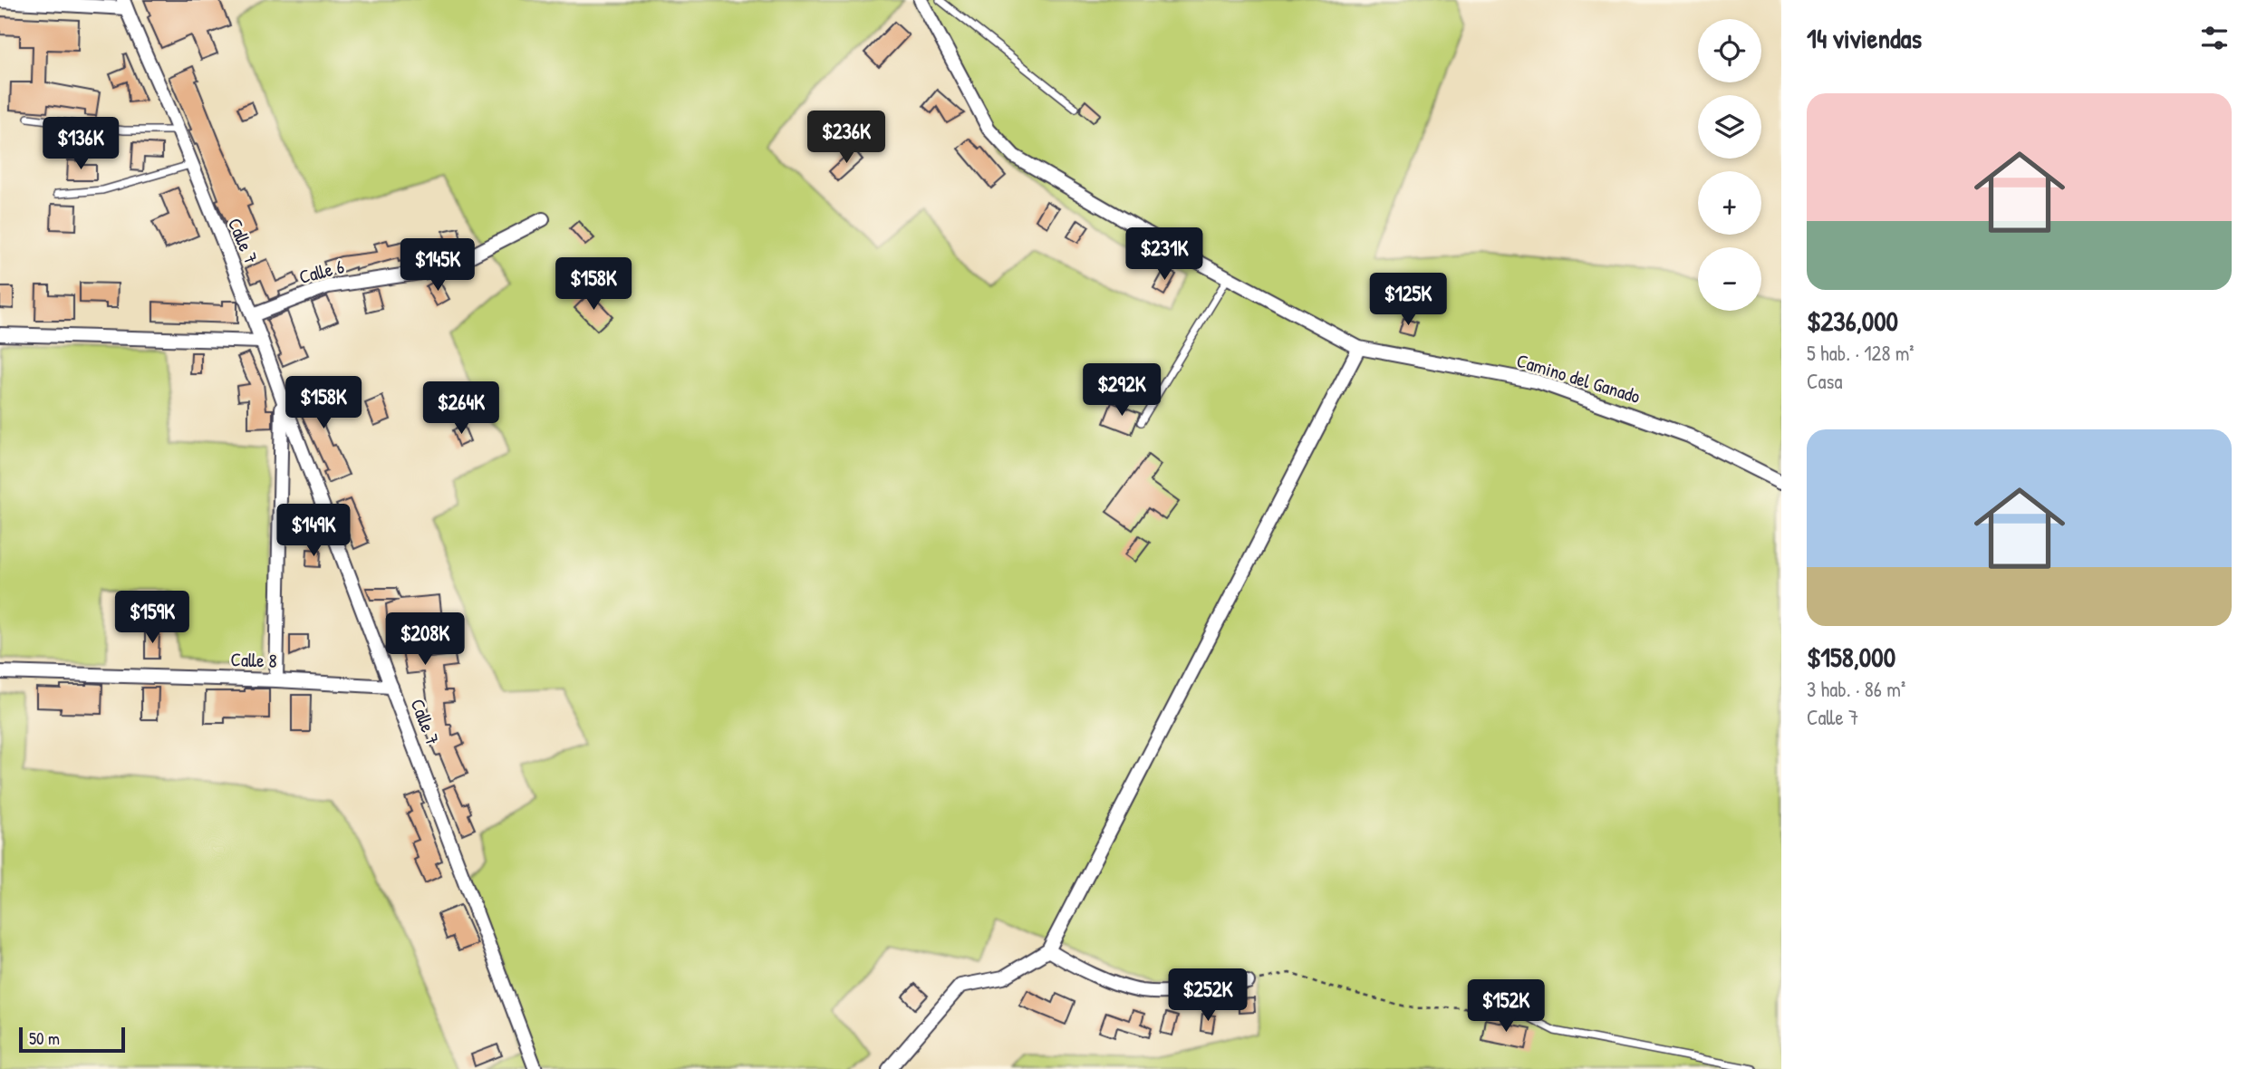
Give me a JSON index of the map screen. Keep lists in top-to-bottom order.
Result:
{
  "streets": {
    "street": [
      "Calle 7",
      "Calle 6",
      "Camino del Ganado",
      "Calle 8"
    ]
  },
  "crossings": [
    ["Calle 7", "Calle 6"],
    ["Calle 7", "Calle 8"]
  ],
  "scale_bar": "50 m",
  "page": {
    "heading": "14 viviendas",
    "map_buttons": ["+", "−"],
    "list": [
      {
        "name": "$236,000",
        "note": "5 hab. · 128 m² · Casa"
      },
      {
        "name": "$158,000",
        "note": "3 hab. · 86 m² · Calle 7"
      }
    ],
    "price": [
      "$236K",
      "$136K",
      "$231K",
      "$145K",
      "$158K",
      "$125K",
      "$292K",
      "$158K",
      "$264K",
      "$149K",
      "$159K",
      "$208K",
      "$252K",
      "$152K"
    ],
    "scale": "50 m"
  }
}
